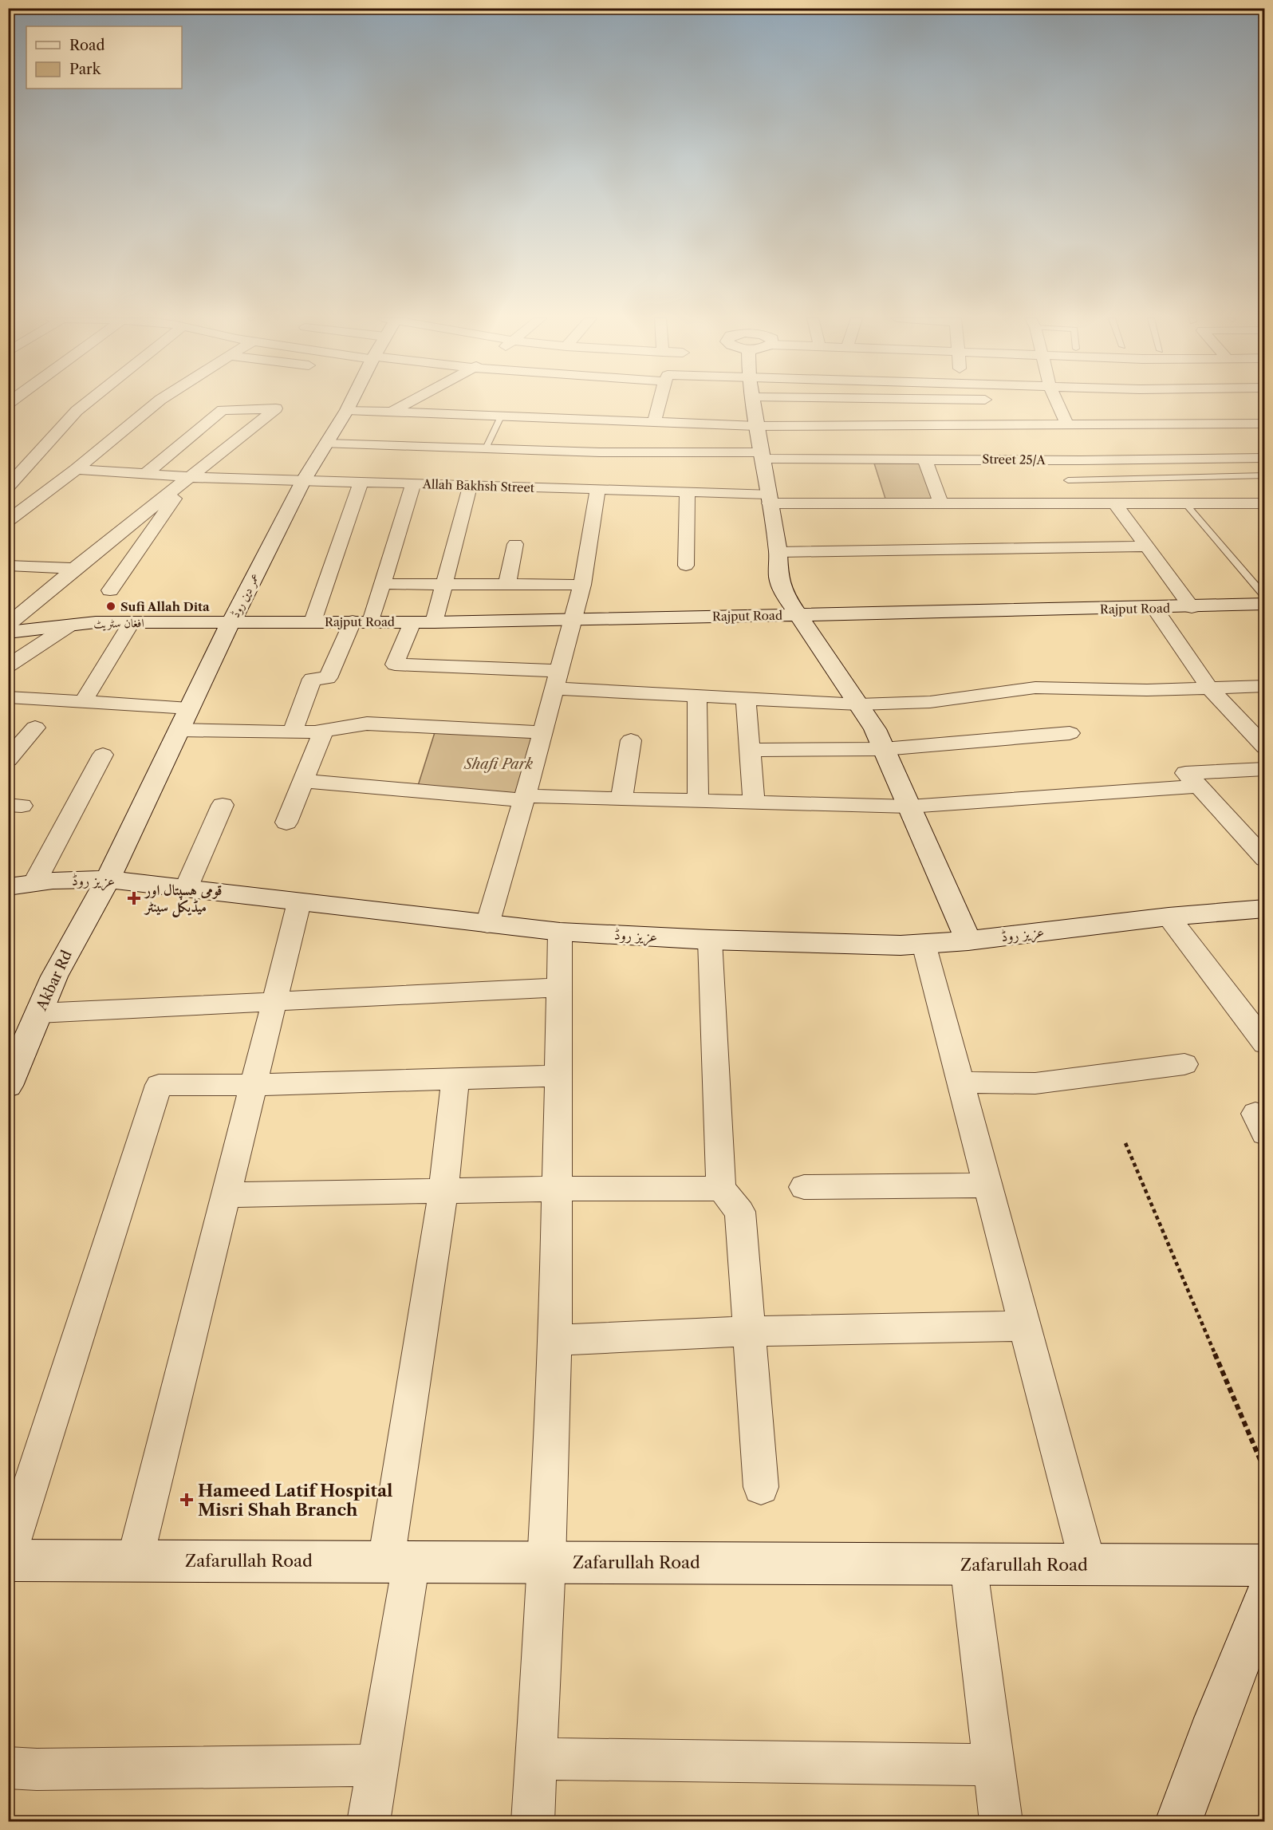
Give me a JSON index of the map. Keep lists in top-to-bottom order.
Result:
{
  "streets": {
    "street": [
      "Street 25/A",
      "Allah Bakhsh Street",
      "عمر دین روڈ",
      "Rajput Road",
      "افغان سٹریٹ",
      "عزیز روڈ",
      "Akbar Rd",
      "Zafarullah Road"
    ]
  },
  "crossings": [
    ["Street 25/A", "عمر دین روڈ"],
    ["Allah Bakhsh Street", "عمر دین روڈ"],
    ["عمر دین روڈ", "Rajput Road"],
    ["عمر دین روڈ", "افغان سٹریٹ"],
    ["عمر دین روڈ", "عزیز روڈ"],
    ["عمر دین روڈ", "Akbar Rd"],
    ["Rajput Road", "افغان سٹریٹ"],
    ["عزیز روڈ", "Akbar Rd"]
  ],
  "parks": ["Shafi Park"],
  "places": {
    "other": ["Sufi Allah Dita"],
    "health": ["قومی ہسپتال اور میڈیکل سینٹر", "Hameed Latif Hospital Misri Shah Branch"]
  },
  "legend": ["Road", "Park"]
}
